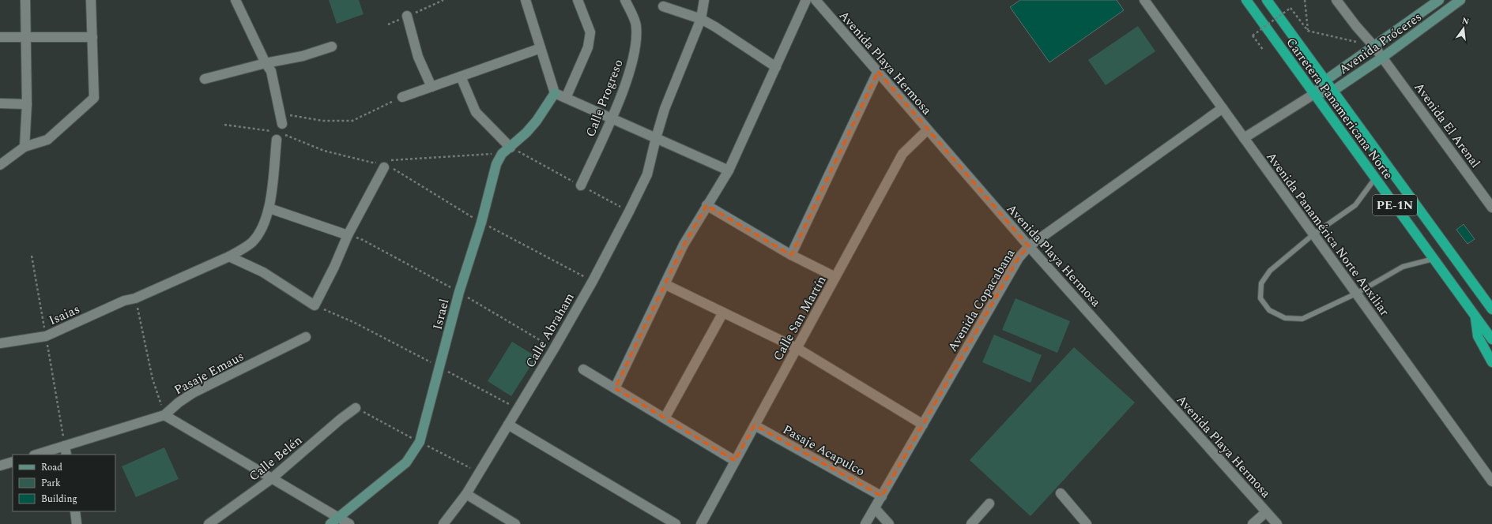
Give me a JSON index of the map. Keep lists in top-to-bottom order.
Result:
{
  "streets": {
    "highway": ["Carretera Panamericana Norte", "PE-1N"],
    "street": [
      "Avenida Próceres",
      "Avenida Playa Hermosa",
      "Calle Progreso",
      "Avenida El Arenal",
      "Avenida Panamérica Norte Auxiliar",
      "Avenida Copacabana",
      "Isaias",
      "Israel",
      "Calle San Martín",
      "Calle Abraham",
      "Pasaje Emaus",
      "Pasaje Acapulco",
      "Calle Belén"
    ]
  },
  "crossings": [
    ["Avenida Próceres", "Carretera Panamericana Norte"],
    ["Avenida Próceres", "Avenida El Arenal"],
    ["Avenida Playa Hermosa", "Avenida Copacabana"],
    ["Avenida Playa Hermosa", "Calle San Martín"],
    ["Avenida Panamérica Norte Auxiliar", "Avenida Copacabana"],
    ["Avenida Copacabana", "Pasaje Acapulco"],
    ["Calle San Martín", "Pasaje Acapulco"]
  ],
  "legend": ["Road", "Park", "Building"],
  "north": "top"
}
